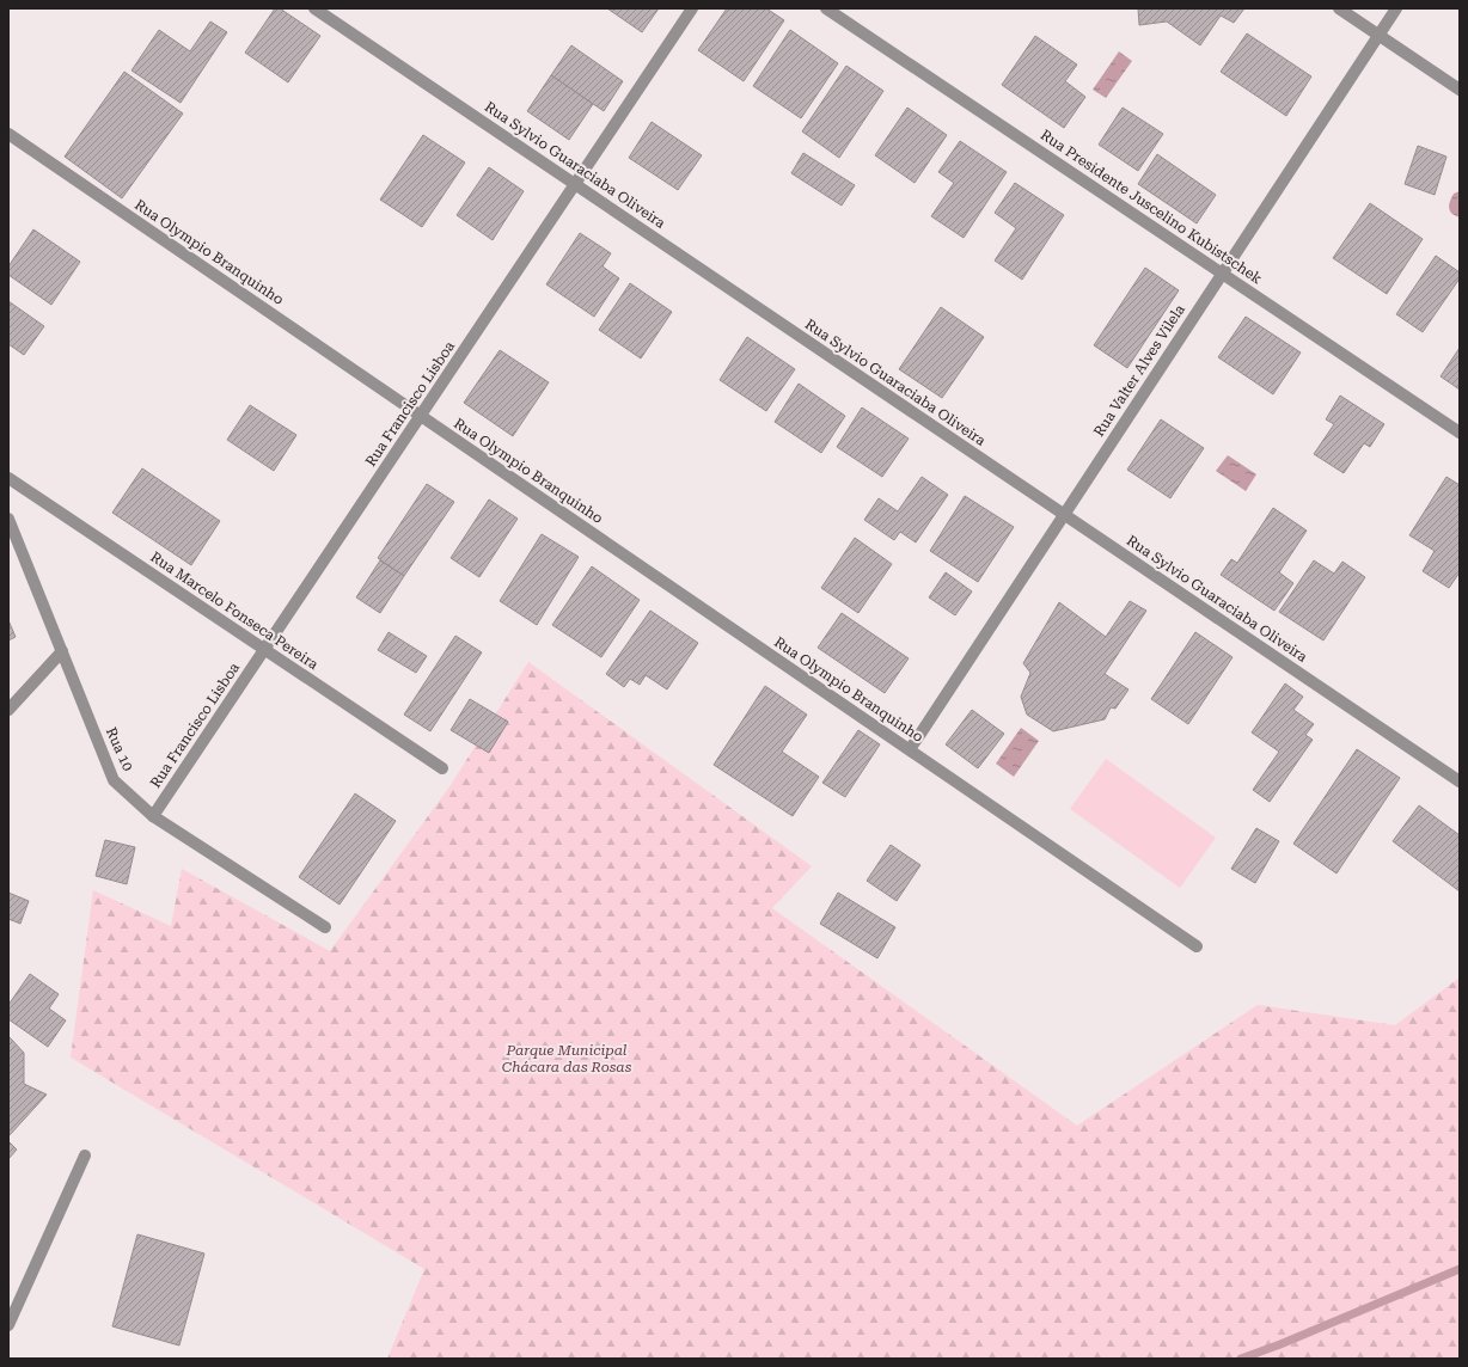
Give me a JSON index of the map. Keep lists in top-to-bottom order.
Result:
{
  "streets": {
    "street": [
      "Rua Sylvio Guaraciaba Oliveira",
      "Rua Presidente Juscelino Kubistschek",
      "Rua Olympio Branquinho",
      "Rua Valter Alves Vilela",
      "Rua Francisco Lisboa",
      "Rua Marcelo Fonseca Pereira",
      "Rua 10"
    ]
  },
  "crossings": [
    ["Rua Sylvio Guaraciaba Oliveira", "Rua Valter Alves Vilela"],
    ["Rua Sylvio Guaraciaba Oliveira", "Rua Francisco Lisboa"],
    ["Rua Presidente Juscelino Kubistschek", "Rua Valter Alves Vilela"],
    ["Rua Olympio Branquinho", "Rua Valter Alves Vilela"],
    ["Rua Olympio Branquinho", "Rua Francisco Lisboa"],
    ["Rua Francisco Lisboa", "Rua Marcelo Fonseca Pereira"],
    ["Rua Francisco Lisboa", "Rua 10"]
  ],
  "parks": ["Parque Municipal Chácara das Rosas"]
}
